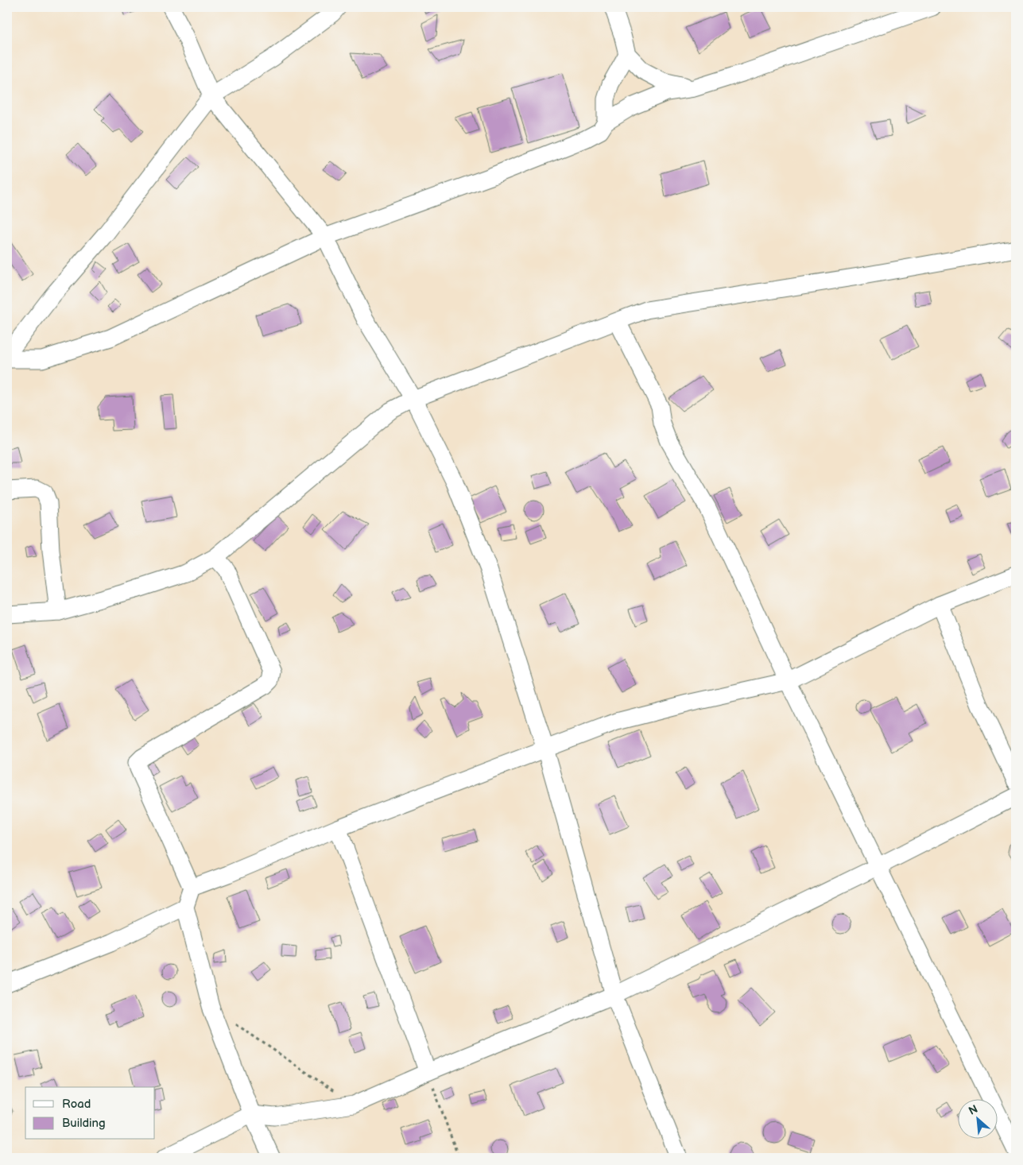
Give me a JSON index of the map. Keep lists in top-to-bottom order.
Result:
{
  "legend": ["Road", "Building"],
  "north": "top left"
}
